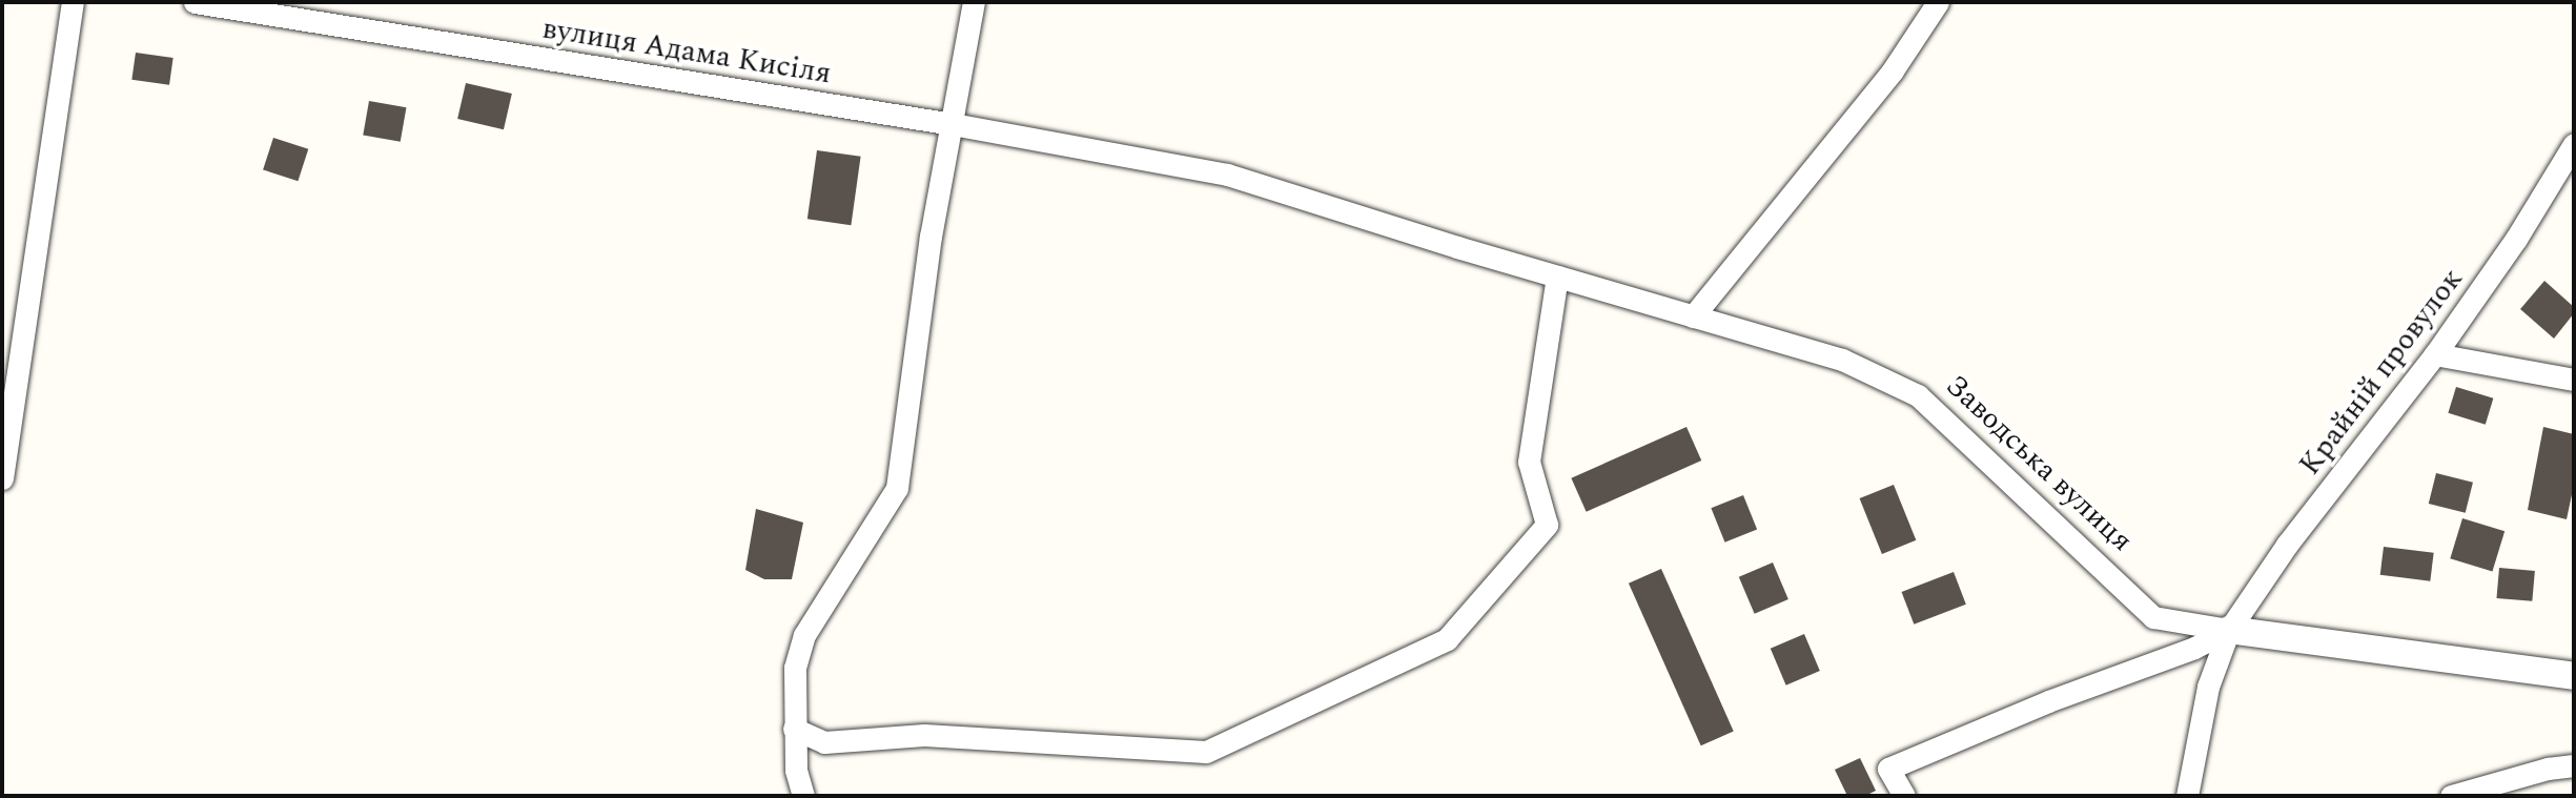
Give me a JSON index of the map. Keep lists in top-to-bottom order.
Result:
{
  "streets": {
    "street": ["вулиця Адама Кисіля", "Крайній провулок", "Заводська вулиця"]
  },
  "crossings": [
    ["вулиця Адама Кисіля", "Заводська вулиця"],
    ["Крайній провулок", "Заводська вулиця"]
  ]
}
